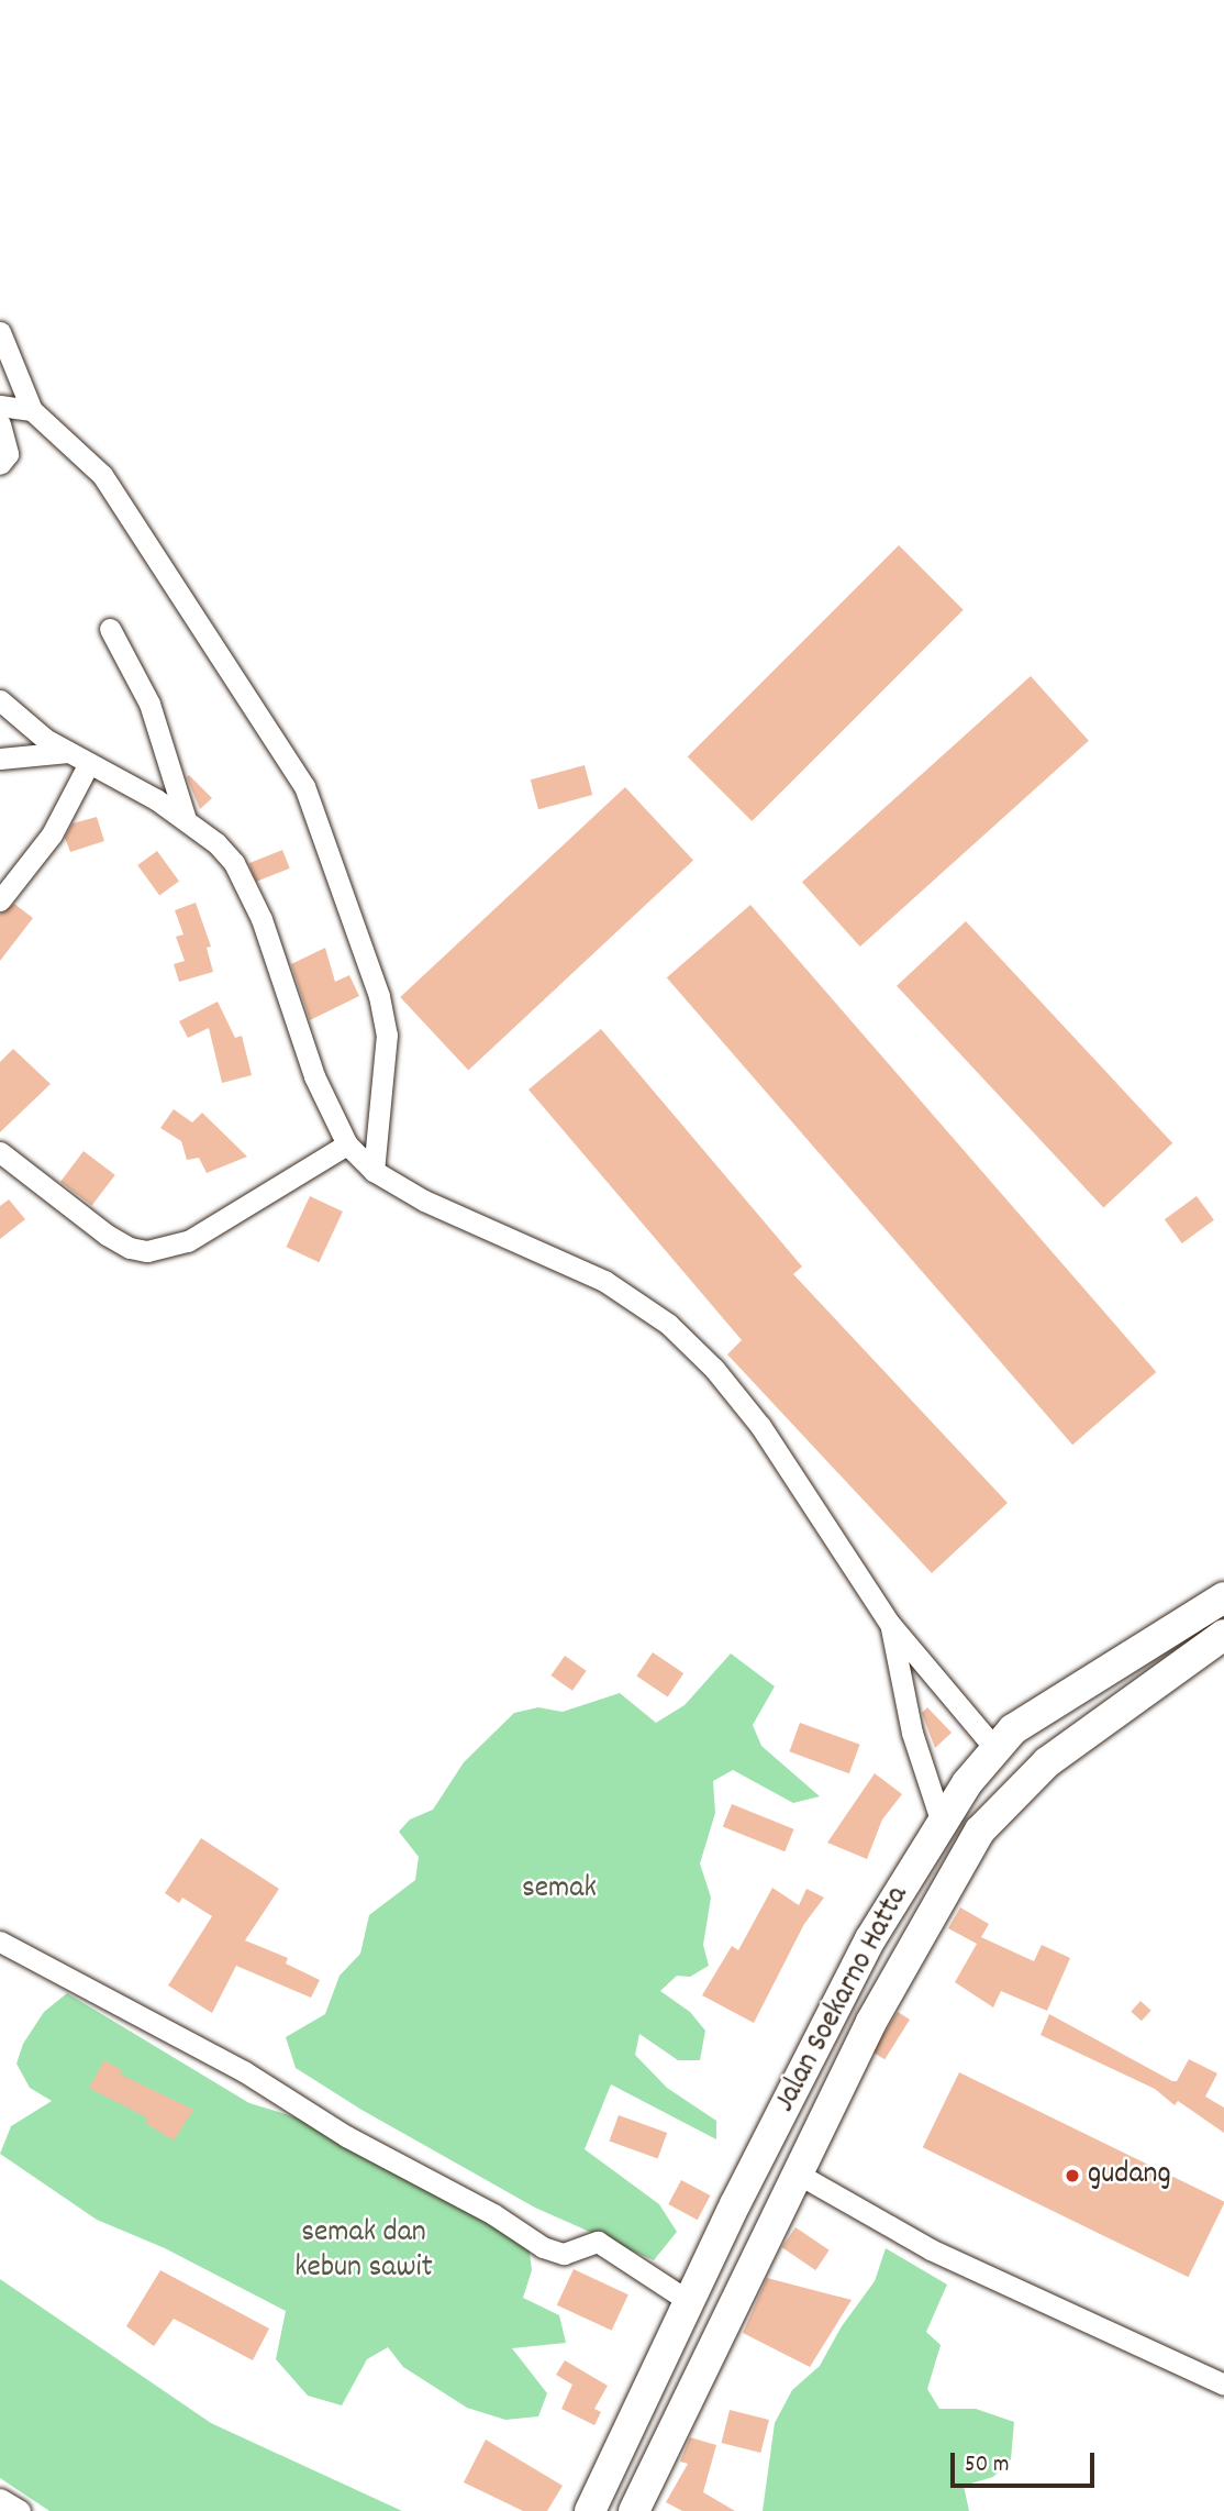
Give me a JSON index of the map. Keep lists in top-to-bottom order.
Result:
{
  "streets": {
    "highway": ["Jalan Soekarno Hatta"]
  },
  "parks": ["semak", "semak dan kebun sawit"],
  "places": ["gudang"],
  "scale_bar": "50 m"
}
